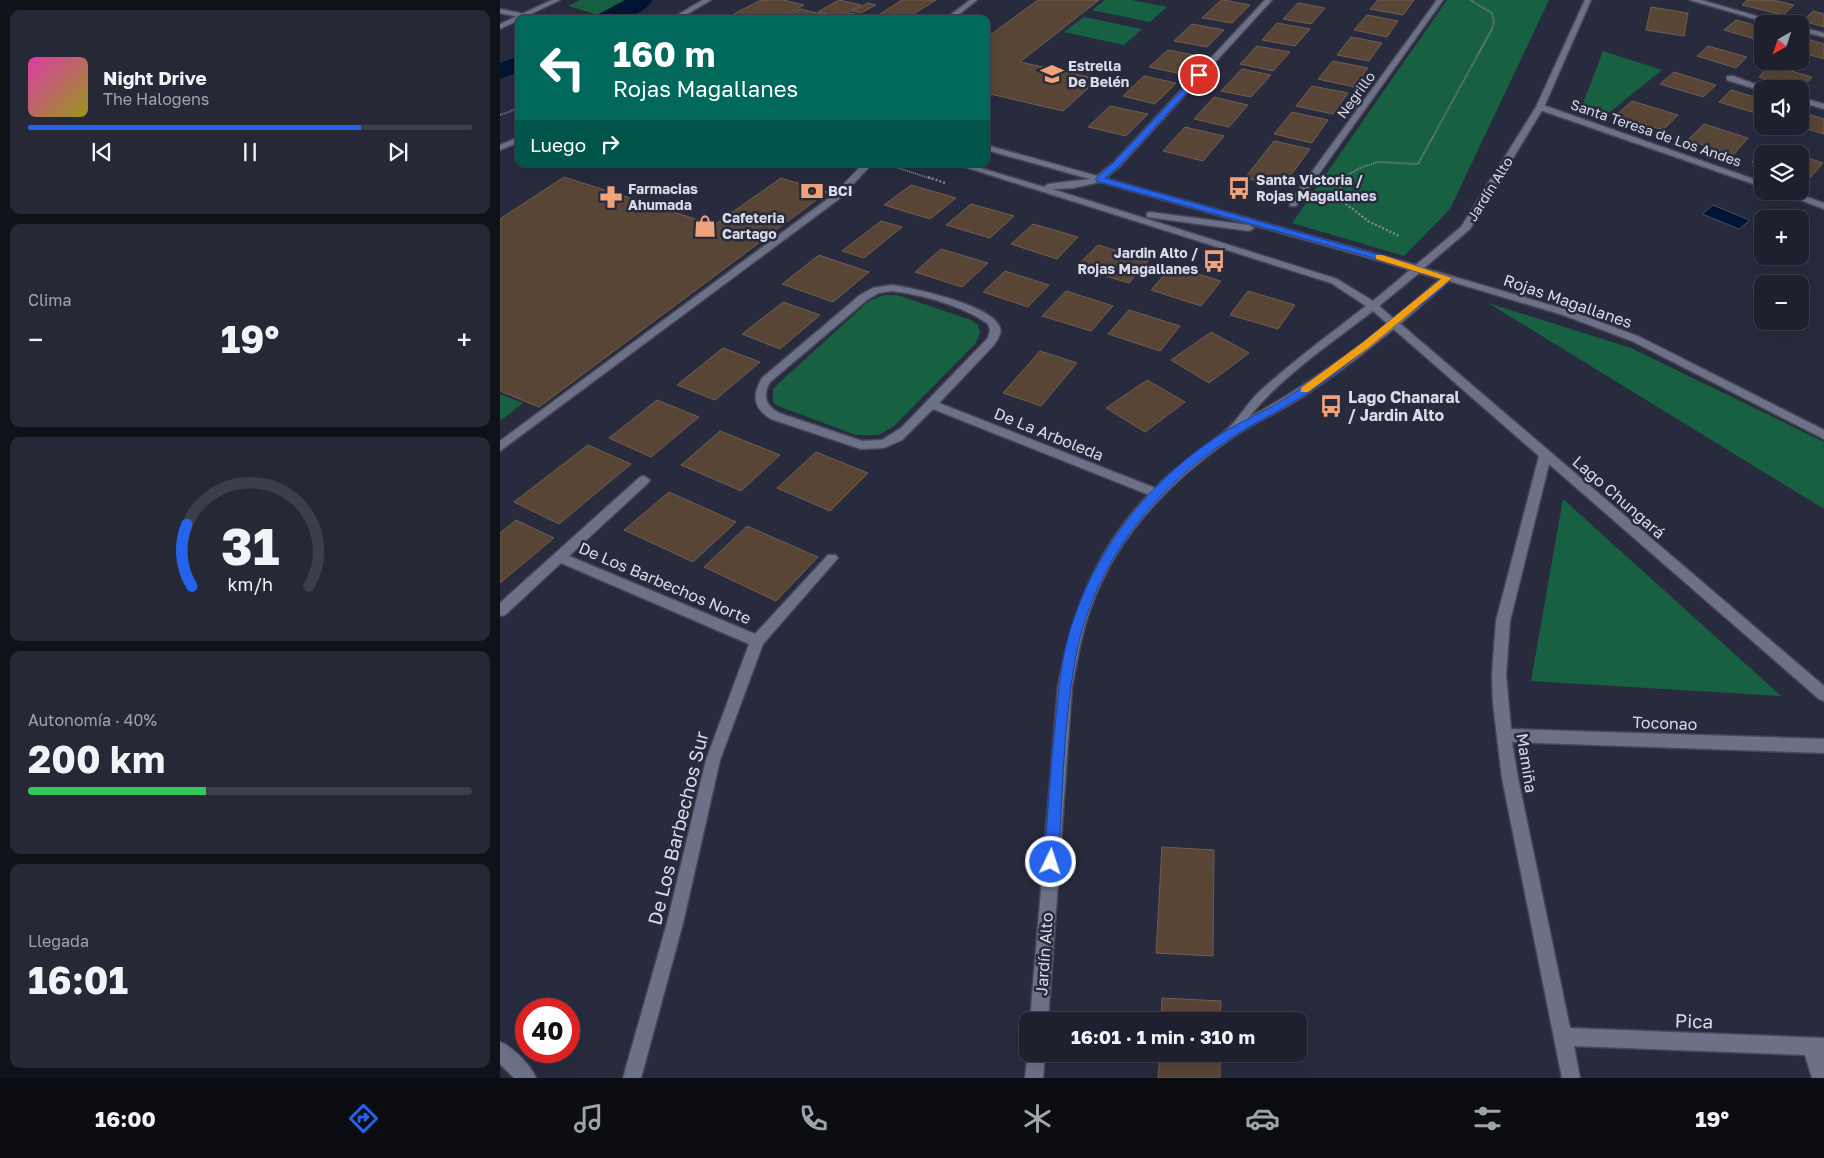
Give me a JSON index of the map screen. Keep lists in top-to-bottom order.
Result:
{
  "streets": {
    "street": [
      "Negrillo",
      "Santa Teresa de Los Andes",
      "Jardín Alto",
      "Rojas Magallanes",
      "De La Arboleda",
      "Lago Chungará",
      "De Los Barbechos Norte",
      "Toconao",
      "Mamiña",
      "De Los Barbechos Sur",
      "Pica"
    ]
  },
  "crossings": [
    ["Santa Teresa de Los Andes", "Jardín Alto"],
    ["Jardín Alto", "Rojas Magallanes"],
    ["Jardín Alto", "De La Arboleda"],
    ["Jardín Alto", "Lago Chungará"],
    ["Rojas Magallanes", "Lago Chungará"],
    ["Lago Chungará", "Mamiña"],
    ["De Los Barbechos Norte", "De Los Barbechos Sur"],
    ["Toconao", "Mamiña"],
    ["Mamiña", "Pica"]
  ],
  "places": {
    "school or university": ["Estrella De Belén"],
    "bus stop": ["Santa Victoria / Rojas Magallanes", "Jardin Alto / Rojas Magallanes", "Lago Chanaral / Jardin Alto"],
    "bank": ["BCI"],
    "pharmacy": ["Farmacias Ahumada"],
    "shop": ["Cafeteria Cartago"]
  },
  "north": "bottom left",
  "page": {
    "map_buttons": ["+", "−"],
    "turn": ["160 m", "Rojas Magallanes"],
    "song": ["Night Drive", "The Halogens"],
    "then": "Luego",
    "tile": [
      "Clima",
      ["Autonomía · 40%", "200 km"],
      ["Llegada", "16:01"]
    ],
    "heat": ["−", "19°", "+"],
    "limit": "40",
    "trip": "16:01 · 1 min · 310 m",
    "tabs": ["16:00", "19°"],
    "gauge": ["31", "km/h"]
  }
}
